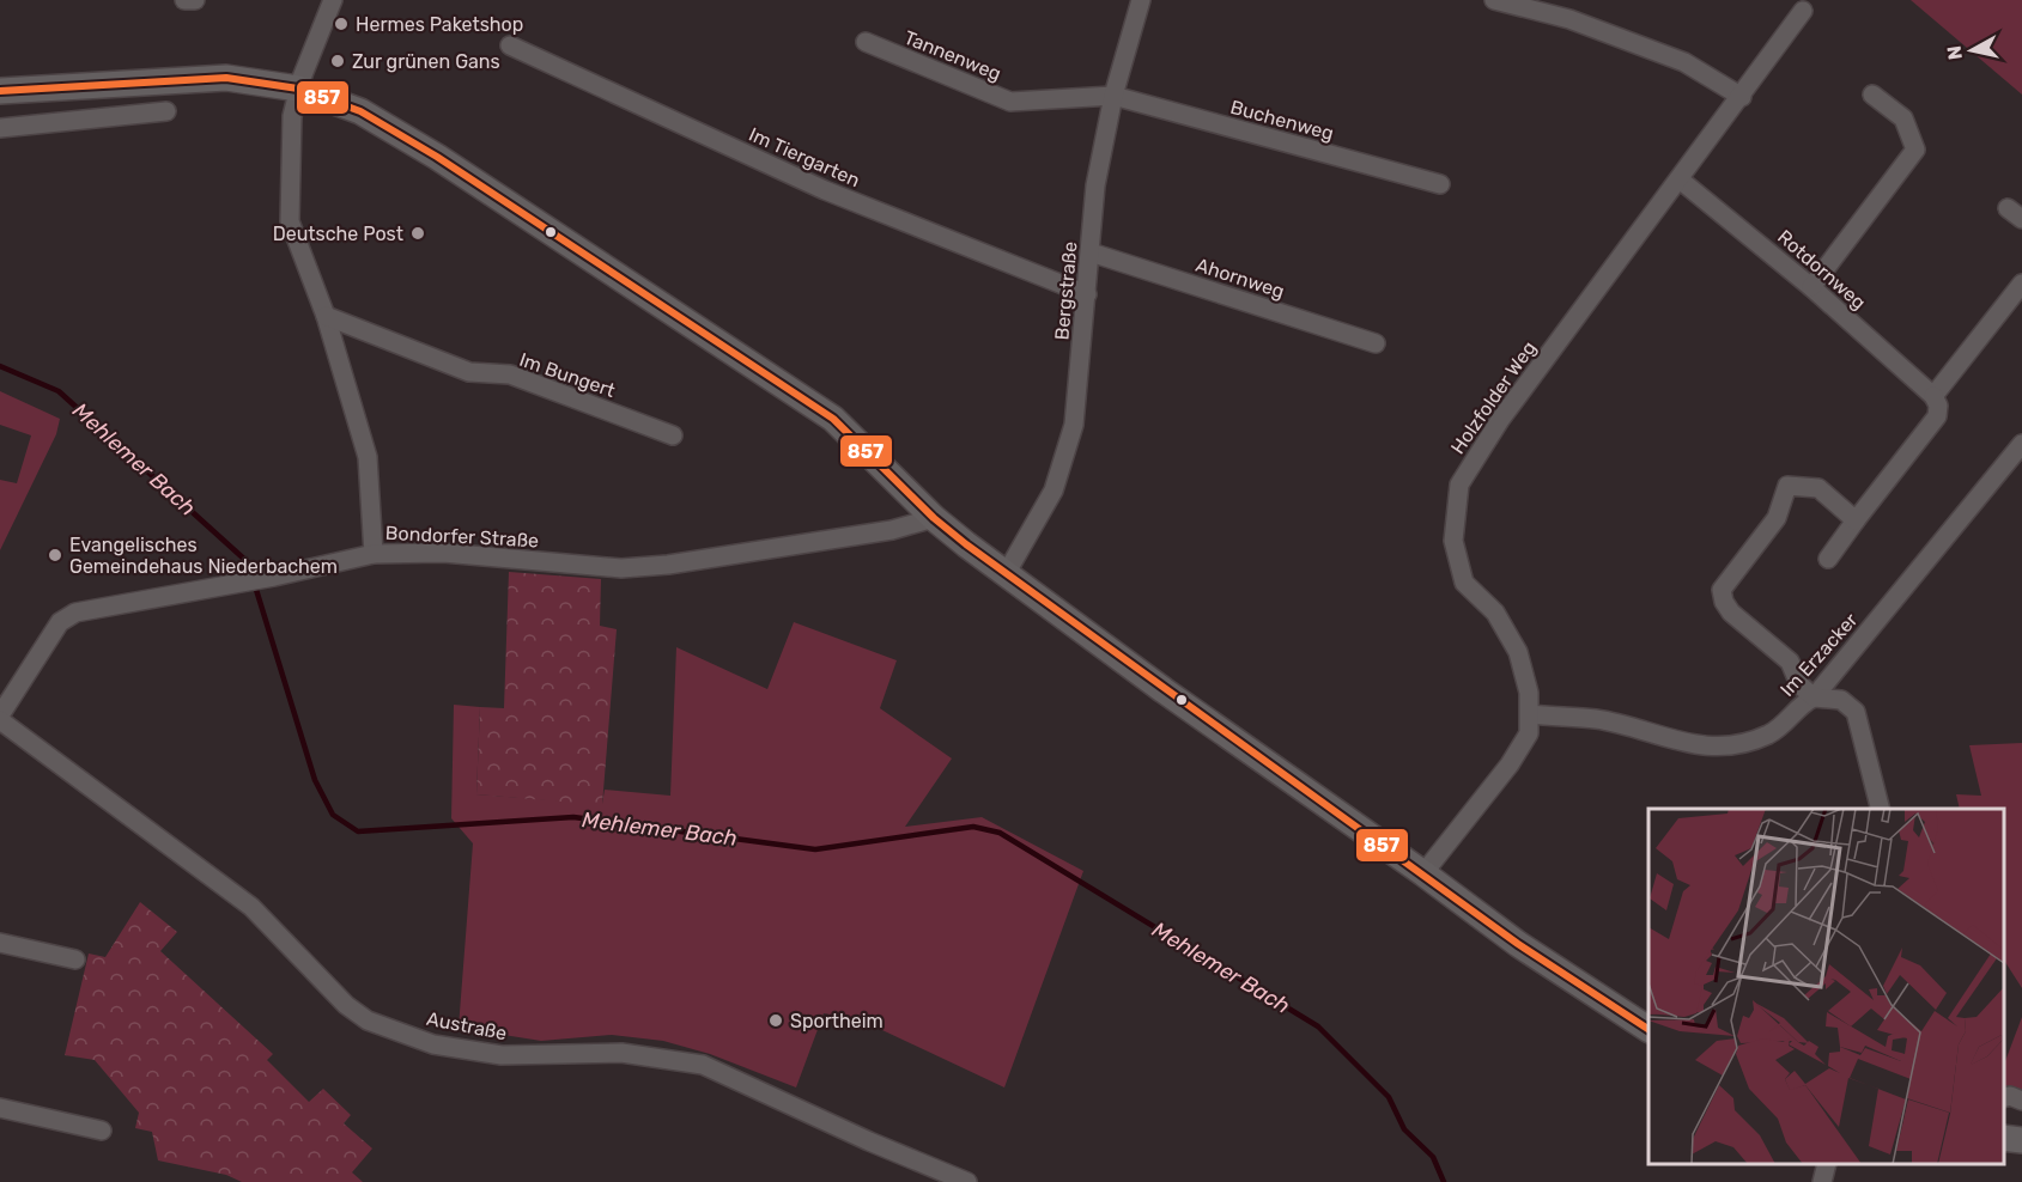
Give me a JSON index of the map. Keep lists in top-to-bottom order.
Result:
{
  "streets": {
    "street": [
      "Tannenweg",
      "Buchenweg",
      "Im Tiergarten",
      "Rotdornweg",
      "Ahornweg",
      "Bergstraße",
      "Im Bungert",
      "Holzfolder Weg",
      "Bondorfer Straße",
      "Im Erzacker",
      "Austraße"
    ]
  },
  "crossings": [
    ["Tannenweg", "Buchenweg"],
    ["Tannenweg", "Bergstraße"],
    ["Buchenweg", "Bergstraße"],
    ["Im Tiergarten", "Bergstraße"],
    ["Rotdornweg", "Holzfolder Weg"],
    ["Ahornweg", "Bergstraße"],
    ["Holzfolder Weg", "Im Erzacker"],
    ["Bondorfer Straße", "Austraße"]
  ],
  "water": ["Mehlemer Bach"],
  "places": [
    "Hermes Paketshop",
    "Zur grünen Gans",
    "Deutsche Post",
    "Evangelisches Gemeindehaus Niederbachem",
    "Sportheim"
  ],
  "lines": ["transit line 857"],
  "north": "left"
}
